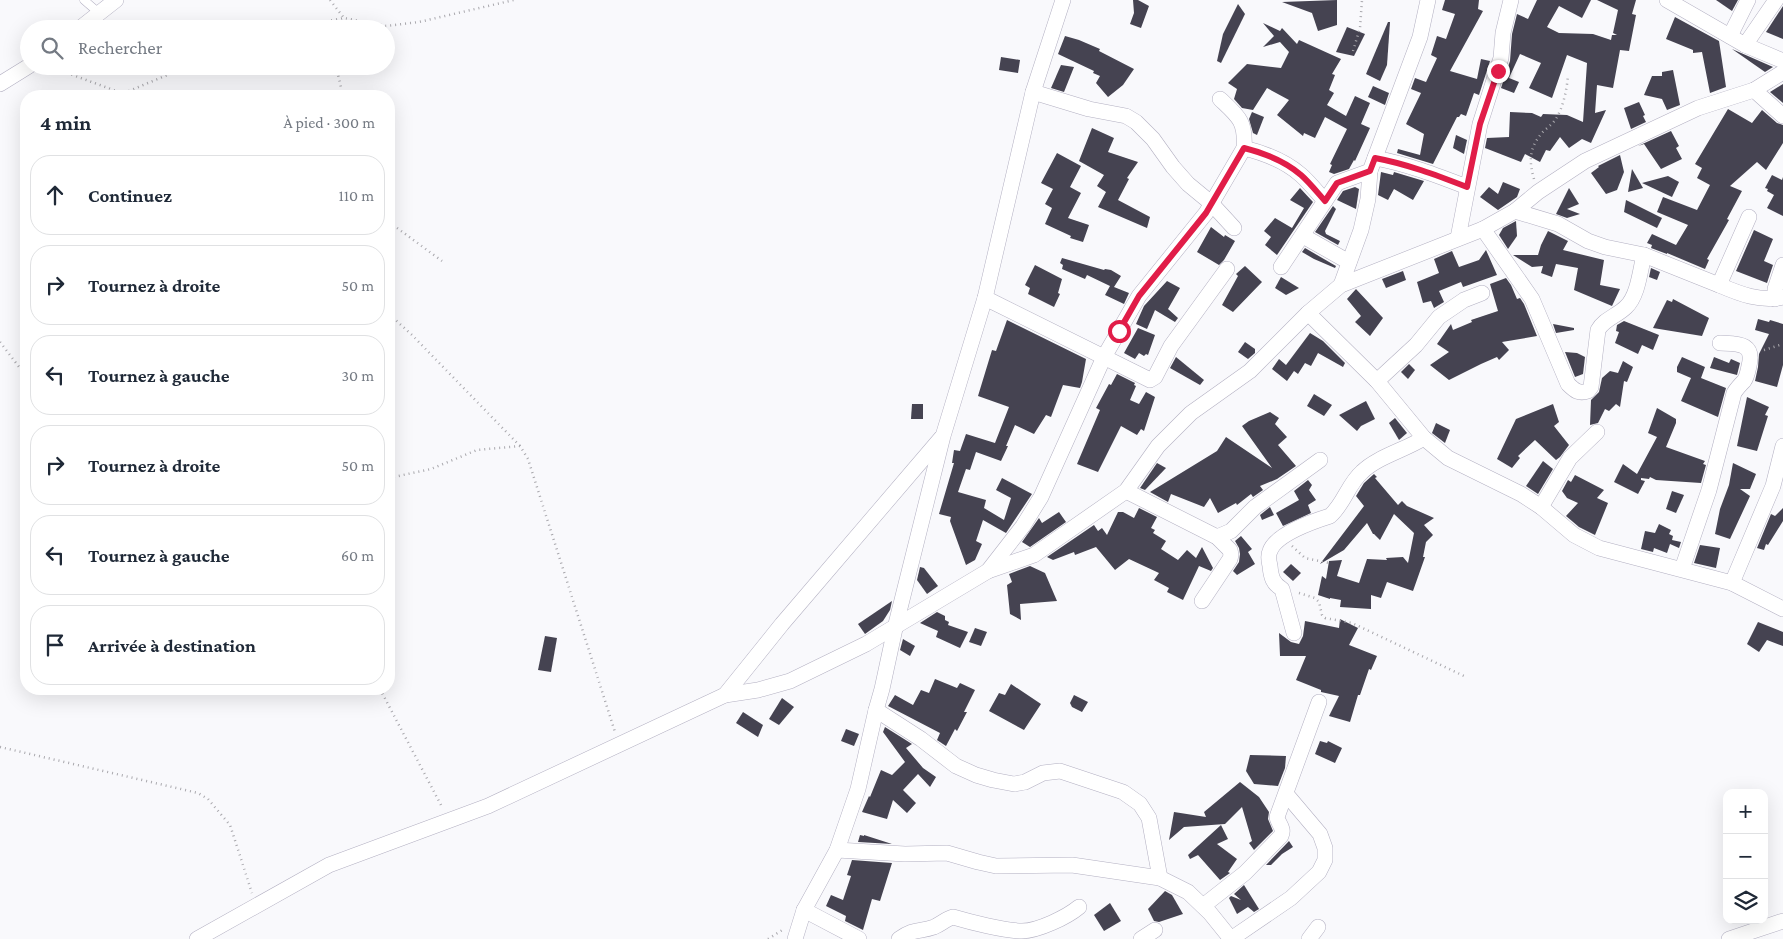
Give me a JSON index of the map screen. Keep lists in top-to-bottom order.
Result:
{
  "page": {
    "search": "Rechercher",
    "heading": ["4 min", "À pied · 300 m"],
    "list": [
      ["Continuez", "110 m"],
      ["Tournez à droite", "50 m"],
      ["Tournez à gauche", "30 m"],
      ["Tournez à droite", "50 m"],
      ["Tournez à gauche", "60 m"],
      "Arrivée à destination"
    ],
    "map_buttons": ["+", "−"]
  }
}
